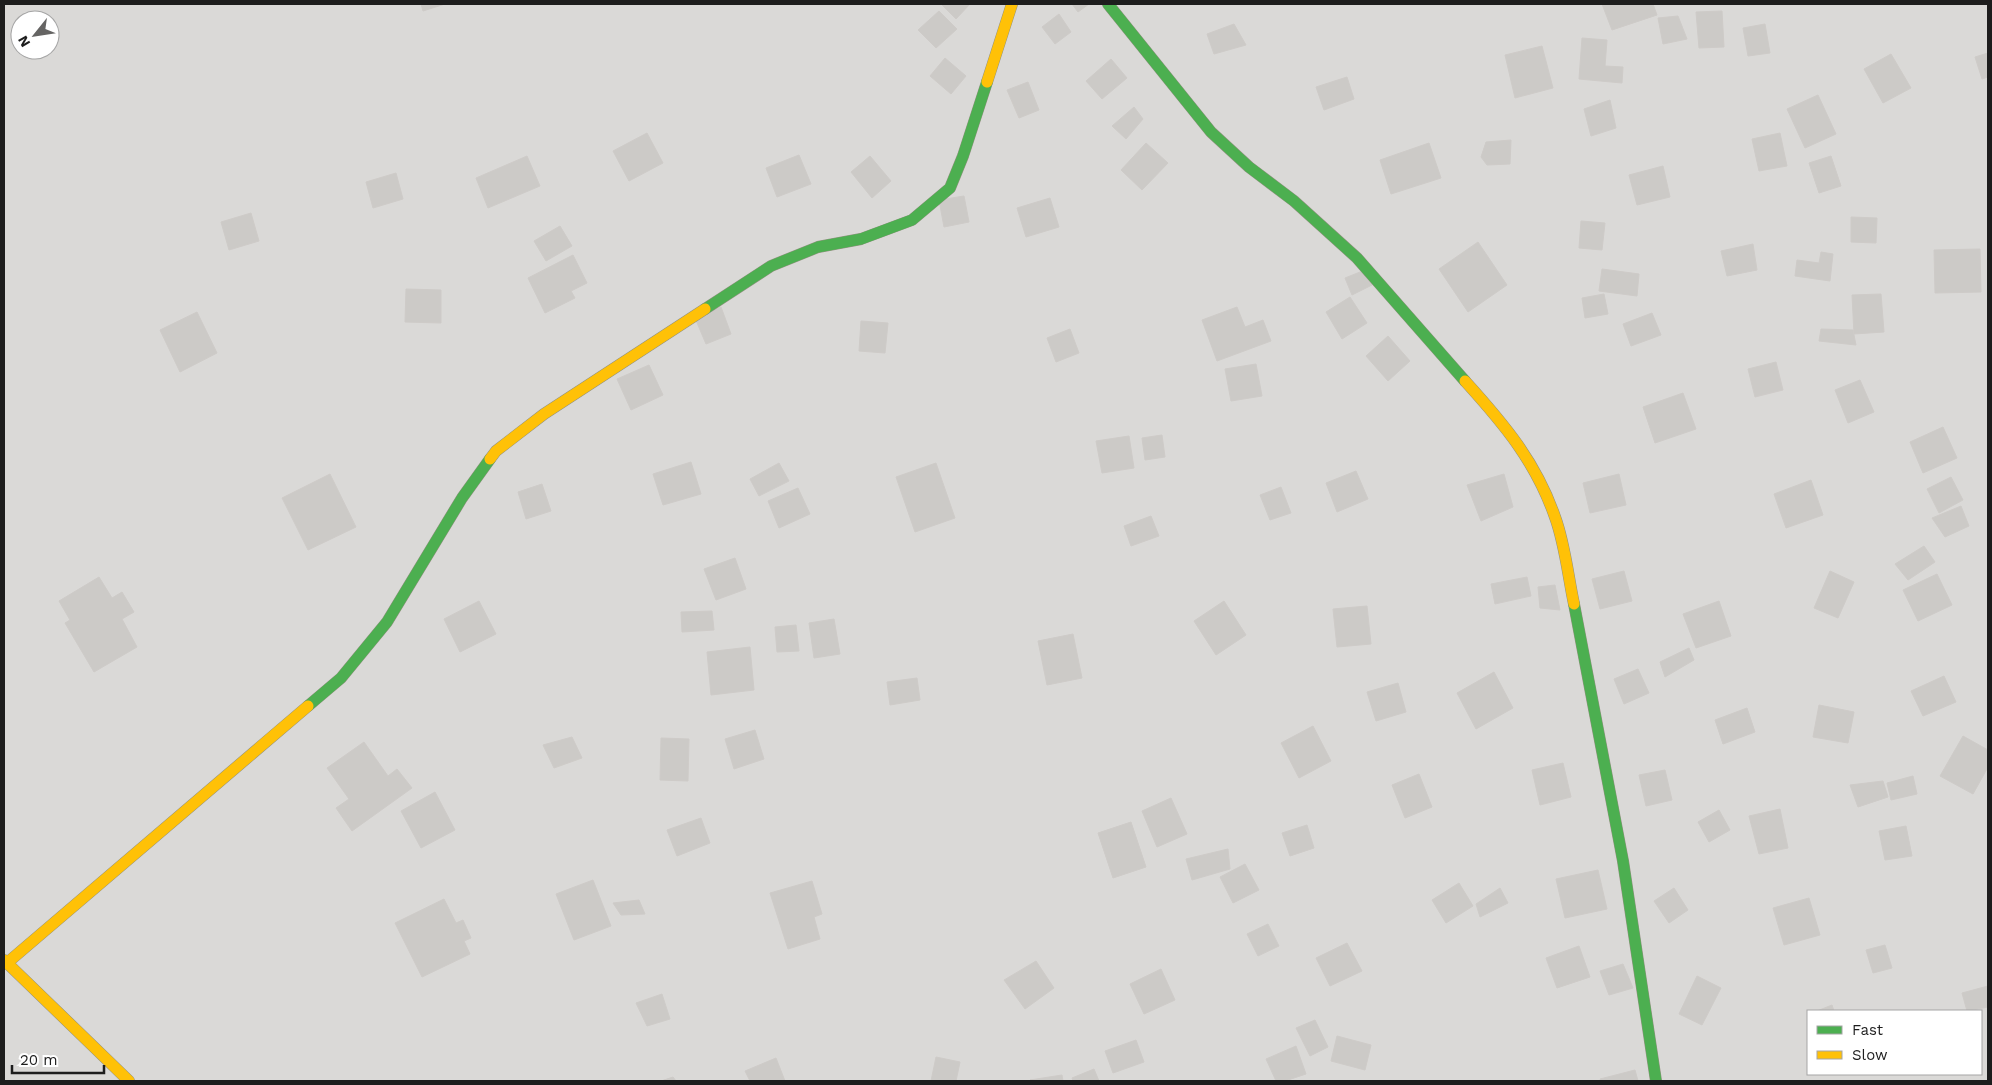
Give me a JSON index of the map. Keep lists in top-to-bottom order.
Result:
{
  "legend": ["Fast", "Slow"],
  "scale_bar": "20 m",
  "north": "bottom left"
}
